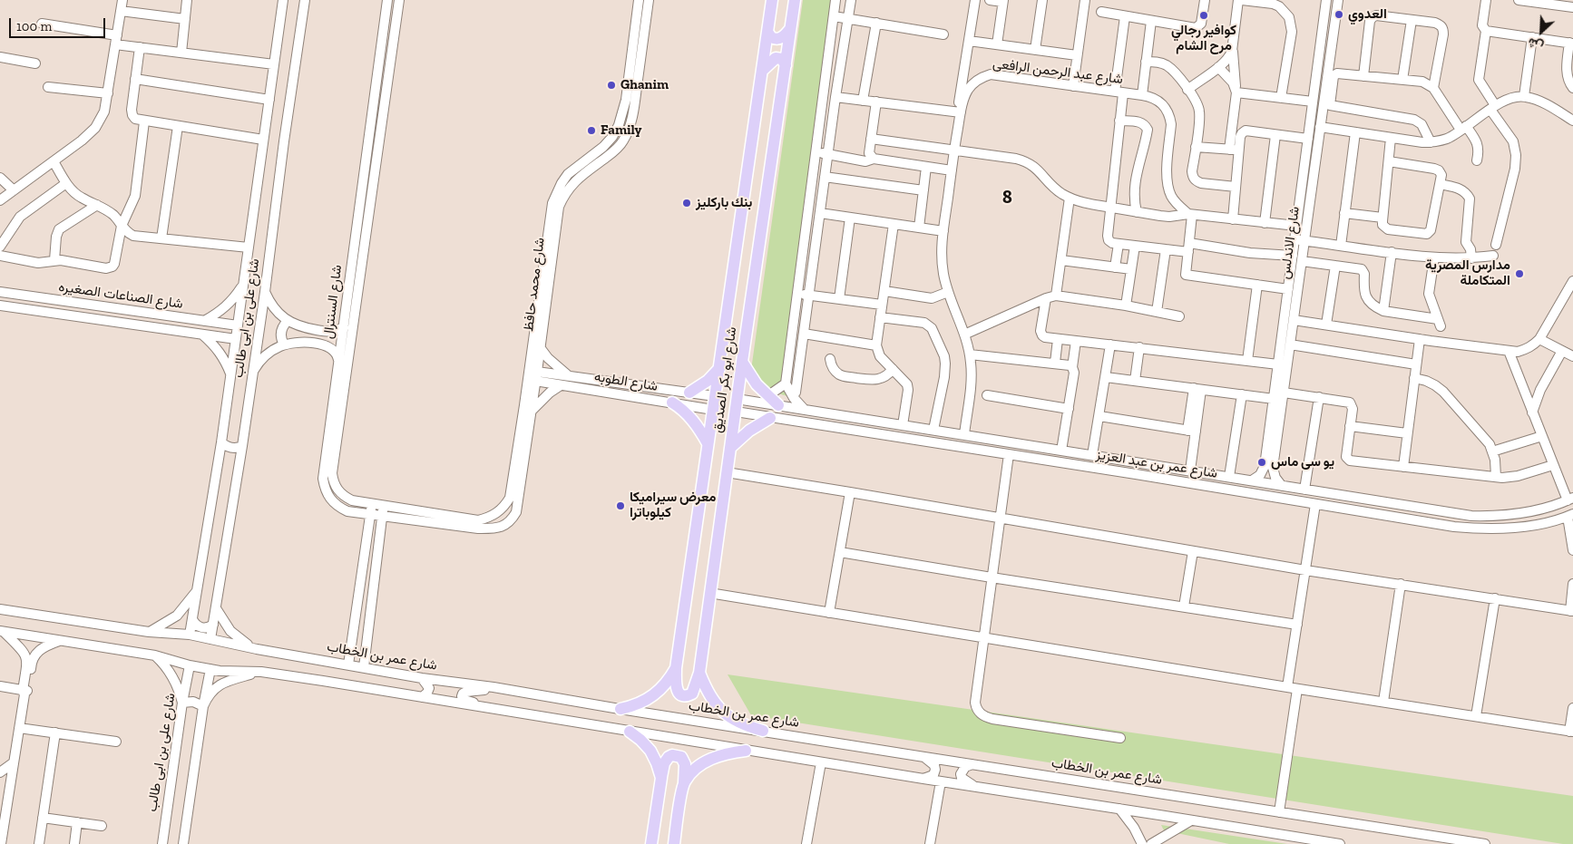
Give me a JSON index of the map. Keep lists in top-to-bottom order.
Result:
{
  "streets": {
    "main road": ["شارع ابو بكر الصديق"],
    "street": [
      "شارع عبد الرحمن الرافعى",
      "شارع الاندلس",
      "شارع محمد حافظ",
      "شارع الصناعات الصغيره",
      "شارع السنترال",
      "شارع على بن ابى طالب",
      "شارع الطوبه",
      "شارع عمر بن عبد العزيز",
      "شارع عمر بن الخطاب"
    ]
  },
  "crossings": [
    ["شارع عبد الرحمن الرافعى", "شارع عمر بن عبد العزيز"],
    ["شارع محمد حافظ", "شارع السنترال"],
    ["شارع محمد حافظ", "شارع الطوبه"],
    ["شارع الصناعات الصغيره", "شارع على بن ابى طالب"],
    ["شارع على بن ابى طالب", "شارع عمر بن الخطاب"],
    ["شارع ابو بكر الصديق", "شارع الطوبه"],
    ["شارع ابو بكر الصديق", "شارع عمر بن عبد العزيز"],
    ["شارع ابو بكر الصديق", "شارع عمر بن الخطاب"]
  ],
  "districts": ["8"],
  "places": [
    "العدوي",
    "كوافير رجالي مرح الشام",
    "Ghanim",
    "Family",
    "بنك باركليز",
    "مدارس المصرية المتكاملة",
    "يو سى ماس",
    "معرض سيراميكا كيلوباترا"
  ],
  "scale_bar": "100 m",
  "north": "bottom left"
}
